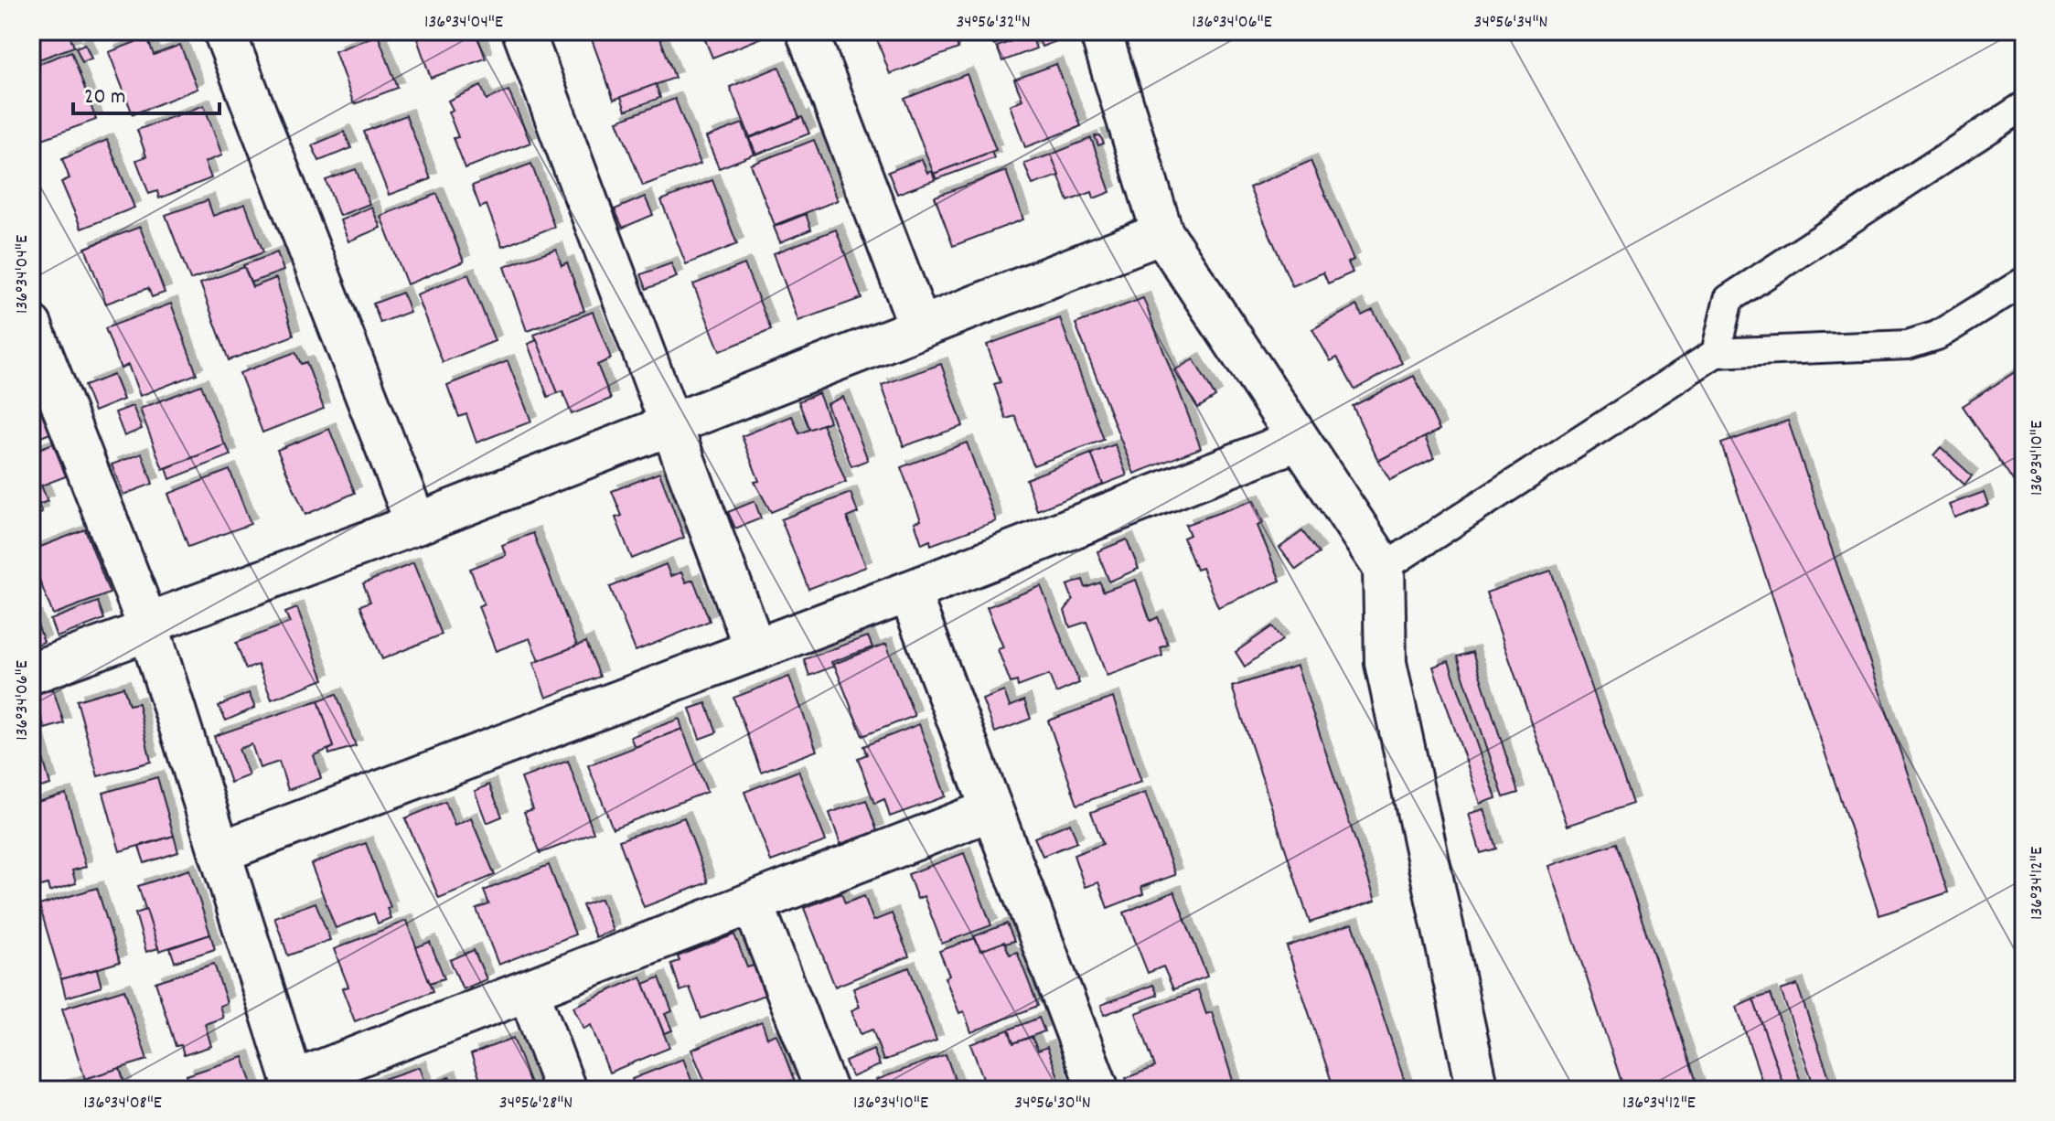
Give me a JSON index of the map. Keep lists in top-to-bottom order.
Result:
{
  "scale_bar": "20 m",
  "coordinates": [
    "136°34'04\"E",
    "34°56'32\"N",
    "136°34'06\"E",
    "34°56'34\"N",
    "136°34'10\"E",
    "136°34'12\"E",
    "136°34'08\"E",
    "34°56'28\"N",
    "34°56'30\"N"
  ]
}
